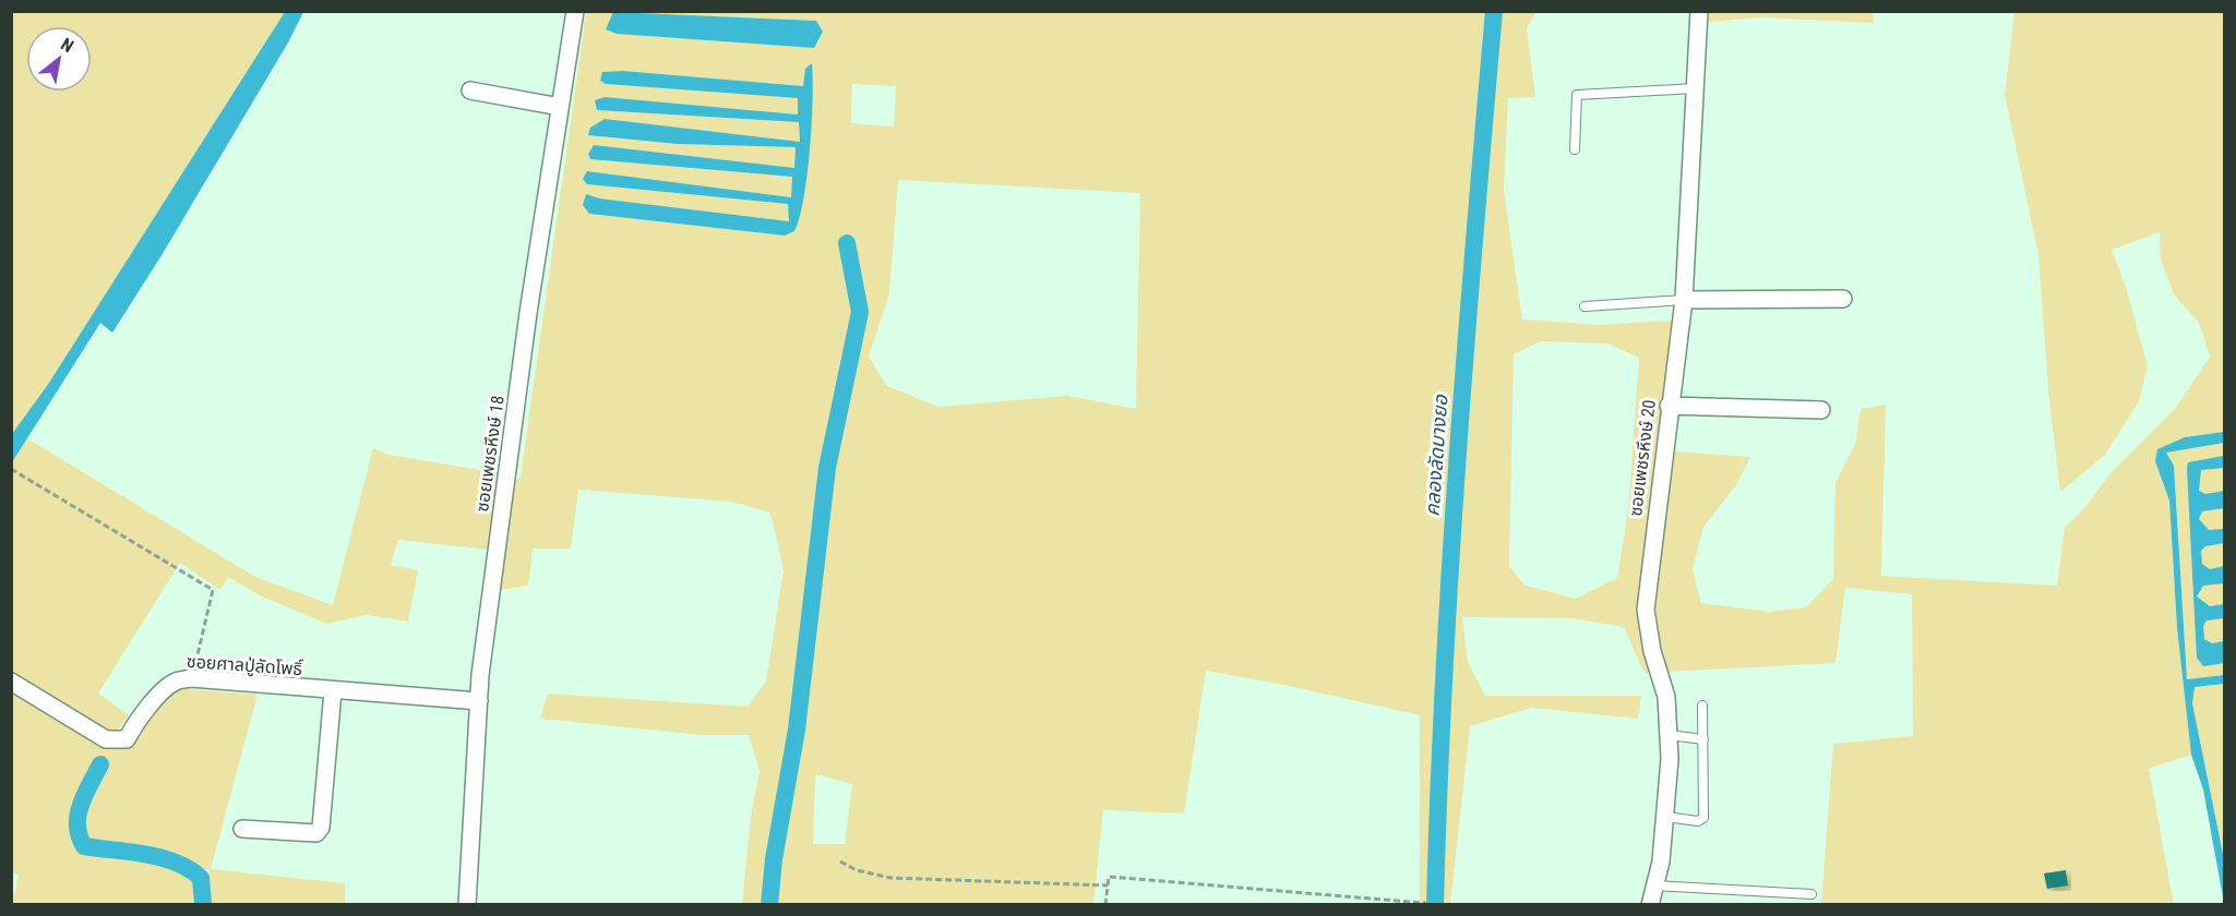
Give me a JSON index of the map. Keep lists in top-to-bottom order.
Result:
{
  "streets": {
    "street": ["ซอยเพชรหึงษ์ 18", "ซอยเพชรหึงษ์ 20", "ซอยศาลปู่ลัดโพธิ์"]
  },
  "crossings": [
    ["ซอยเพชรหึงษ์ 18", "ซอยศาลปู่ลัดโพธิ์"]
  ],
  "water": ["คลองลัดบางยอ"],
  "north": "top right"
}
